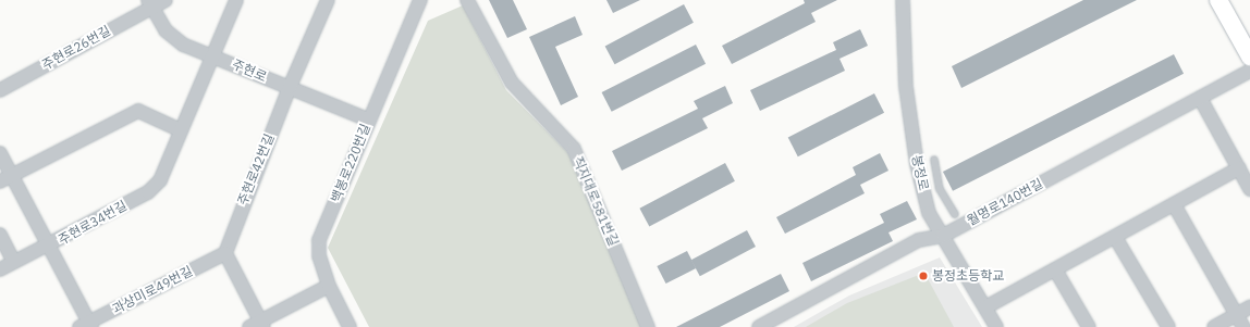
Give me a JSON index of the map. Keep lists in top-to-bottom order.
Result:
{
  "streets": {
    "street": [
      "주현로26번길",
      "주현로",
      "백봉로220번길",
      "주현로42번길",
      "봉정로",
      "직지대로581번길",
      "월명로140번길",
      "주현로34번길",
      "과상미로49번길"
    ]
  },
  "crossings": [
    ["주현로26번길", "주현로"],
    ["주현로", "백봉로220번길"],
    ["주현로", "주현로42번길"],
    ["주현로", "주현로34번길"],
    ["주현로42번길", "과상미로49번길"],
    ["봉정로", "월명로140번길"]
  ],
  "places": ["봉정초등학교"]
}
